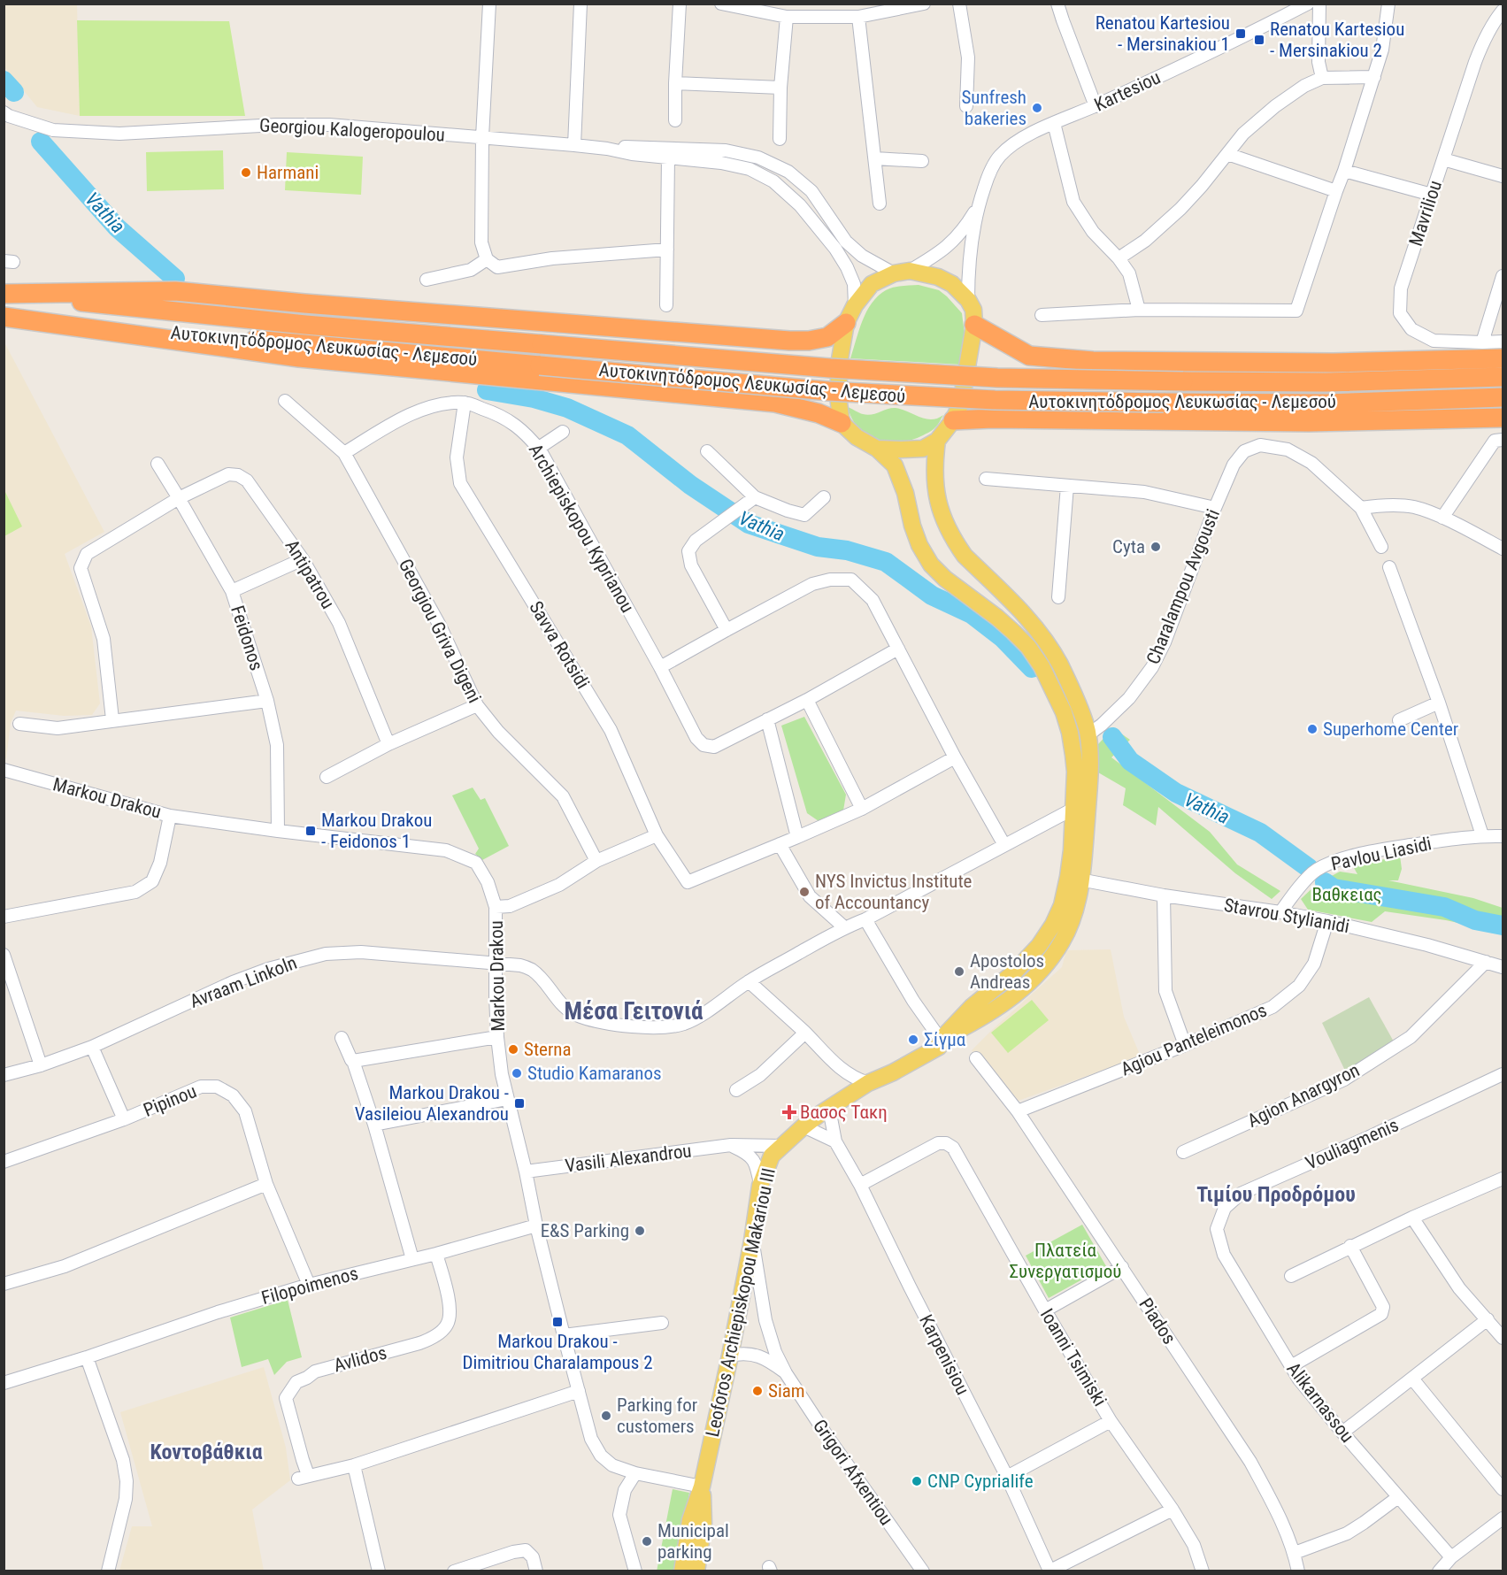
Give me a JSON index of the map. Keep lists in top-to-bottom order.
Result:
{
  "streets": {
    "highway": ["Αυτοκινητόδρομος Λευκωσίας - Λεμεσού"],
    "main road": ["Leoforos Archiepiskopou Makariou III"],
    "street": [
      "Kartesiou",
      "Georgiou Kalogeropoulou",
      "Mavriliou",
      "Archiepiskopou Kyprianou",
      "Antipatrou",
      "Charalampou Avgousti",
      "Georgiou Griva Digeni",
      "Feidonos",
      "Savva Rotsidi",
      "Markou Drakou",
      "Pavlou Liasidi",
      "Stavrou Stylianidi",
      "Avraam Linkoln",
      "Agiou Panteleimonos",
      "Agion Anargyron",
      "Pipinou",
      "Vouliagmenis",
      "Vasili Alexandrou",
      "Filopoimenos",
      "Piados",
      "Karpenisiou",
      "Ioanni Tsimiski",
      "Avlidos",
      "Alikarnassou",
      "Grigori Afxentiou"
    ]
  },
  "crossings": [
    ["Kartesiou", "Leoforos Archiepiskopou Makariou III"],
    ["Archiepiskopou Kyprianou", "Georgiou Griva Digeni"],
    ["Archiepiskopou Kyprianou", "Savva Rotsidi"],
    ["Antipatrou", "Feidonos"],
    ["Charalampou Avgousti", "Leoforos Archiepiskopou Makariou III"],
    ["Feidonos", "Markou Drakou"],
    ["Markou Drakou", "Avraam Linkoln"],
    ["Markou Drakou", "Vasili Alexandrou"],
    ["Markou Drakou", "Filopoimenos"],
    ["Markou Drakou", "Leoforos Archiepiskopou Makariou III"],
    ["Pavlou Liasidi", "Stavrou Stylianidi"],
    ["Stavrou Stylianidi", "Agiou Panteleimonos"],
    ["Stavrou Stylianidi", "Agion Anargyron"],
    ["Stavrou Stylianidi", "Leoforos Archiepiskopou Makariou III"],
    ["Avraam Linkoln", "Leoforos Archiepiskopou Makariou III"],
    ["Agiou Panteleimonos", "Piados"],
    ["Pipinou", "Filopoimenos"],
    ["Vouliagmenis", "Alikarnassou"],
    ["Vasili Alexandrou", "Leoforos Archiepiskopou Makariou III"],
    ["Filopoimenos", "Avlidos"],
    ["Leoforos Archiepiskopou Makariou III", "Karpenisiou"],
    ["Leoforos Archiepiskopou Makariou III", "Grigori Afxentiou"],
    ["Karpenisiou", "Ioanni Tsimiski"]
  ],
  "districts": ["Μέσα Γειτονιά", "Τιμίου Προδρόμου", "Κοντοβάθκια"],
  "water": ["Vathia"],
  "parks": ["Βαθκειας", "Πλατεία Συνεργατισμού"],
  "places": {
    "transit": [
      "Renatou Kartesiou - Mersinakiou 1",
      "Renatou Kartesiou - Mersinakiou 2",
      "Markou Drakou - Feidonos 1",
      "Markou Drakou - Vasileiou Alexandrou",
      "Markou Drakou - Dimitriou Charalampous 2"
    ],
    "other": [
      "Sunfresh bakeries",
      "Harmani",
      "Cyta",
      "Superhome Center",
      "NYS Invictus Institute of Accountancy",
      "Apostolos Andreas",
      "Σίγμα",
      "Sterna",
      "Studio Kamaranos",
      "E&S Parking",
      "Siam",
      "Parking for customers",
      "CNP Cyprialife",
      "Municipal parking"
    ],
    "health": ["Βασος Τακη"]
  }
}
